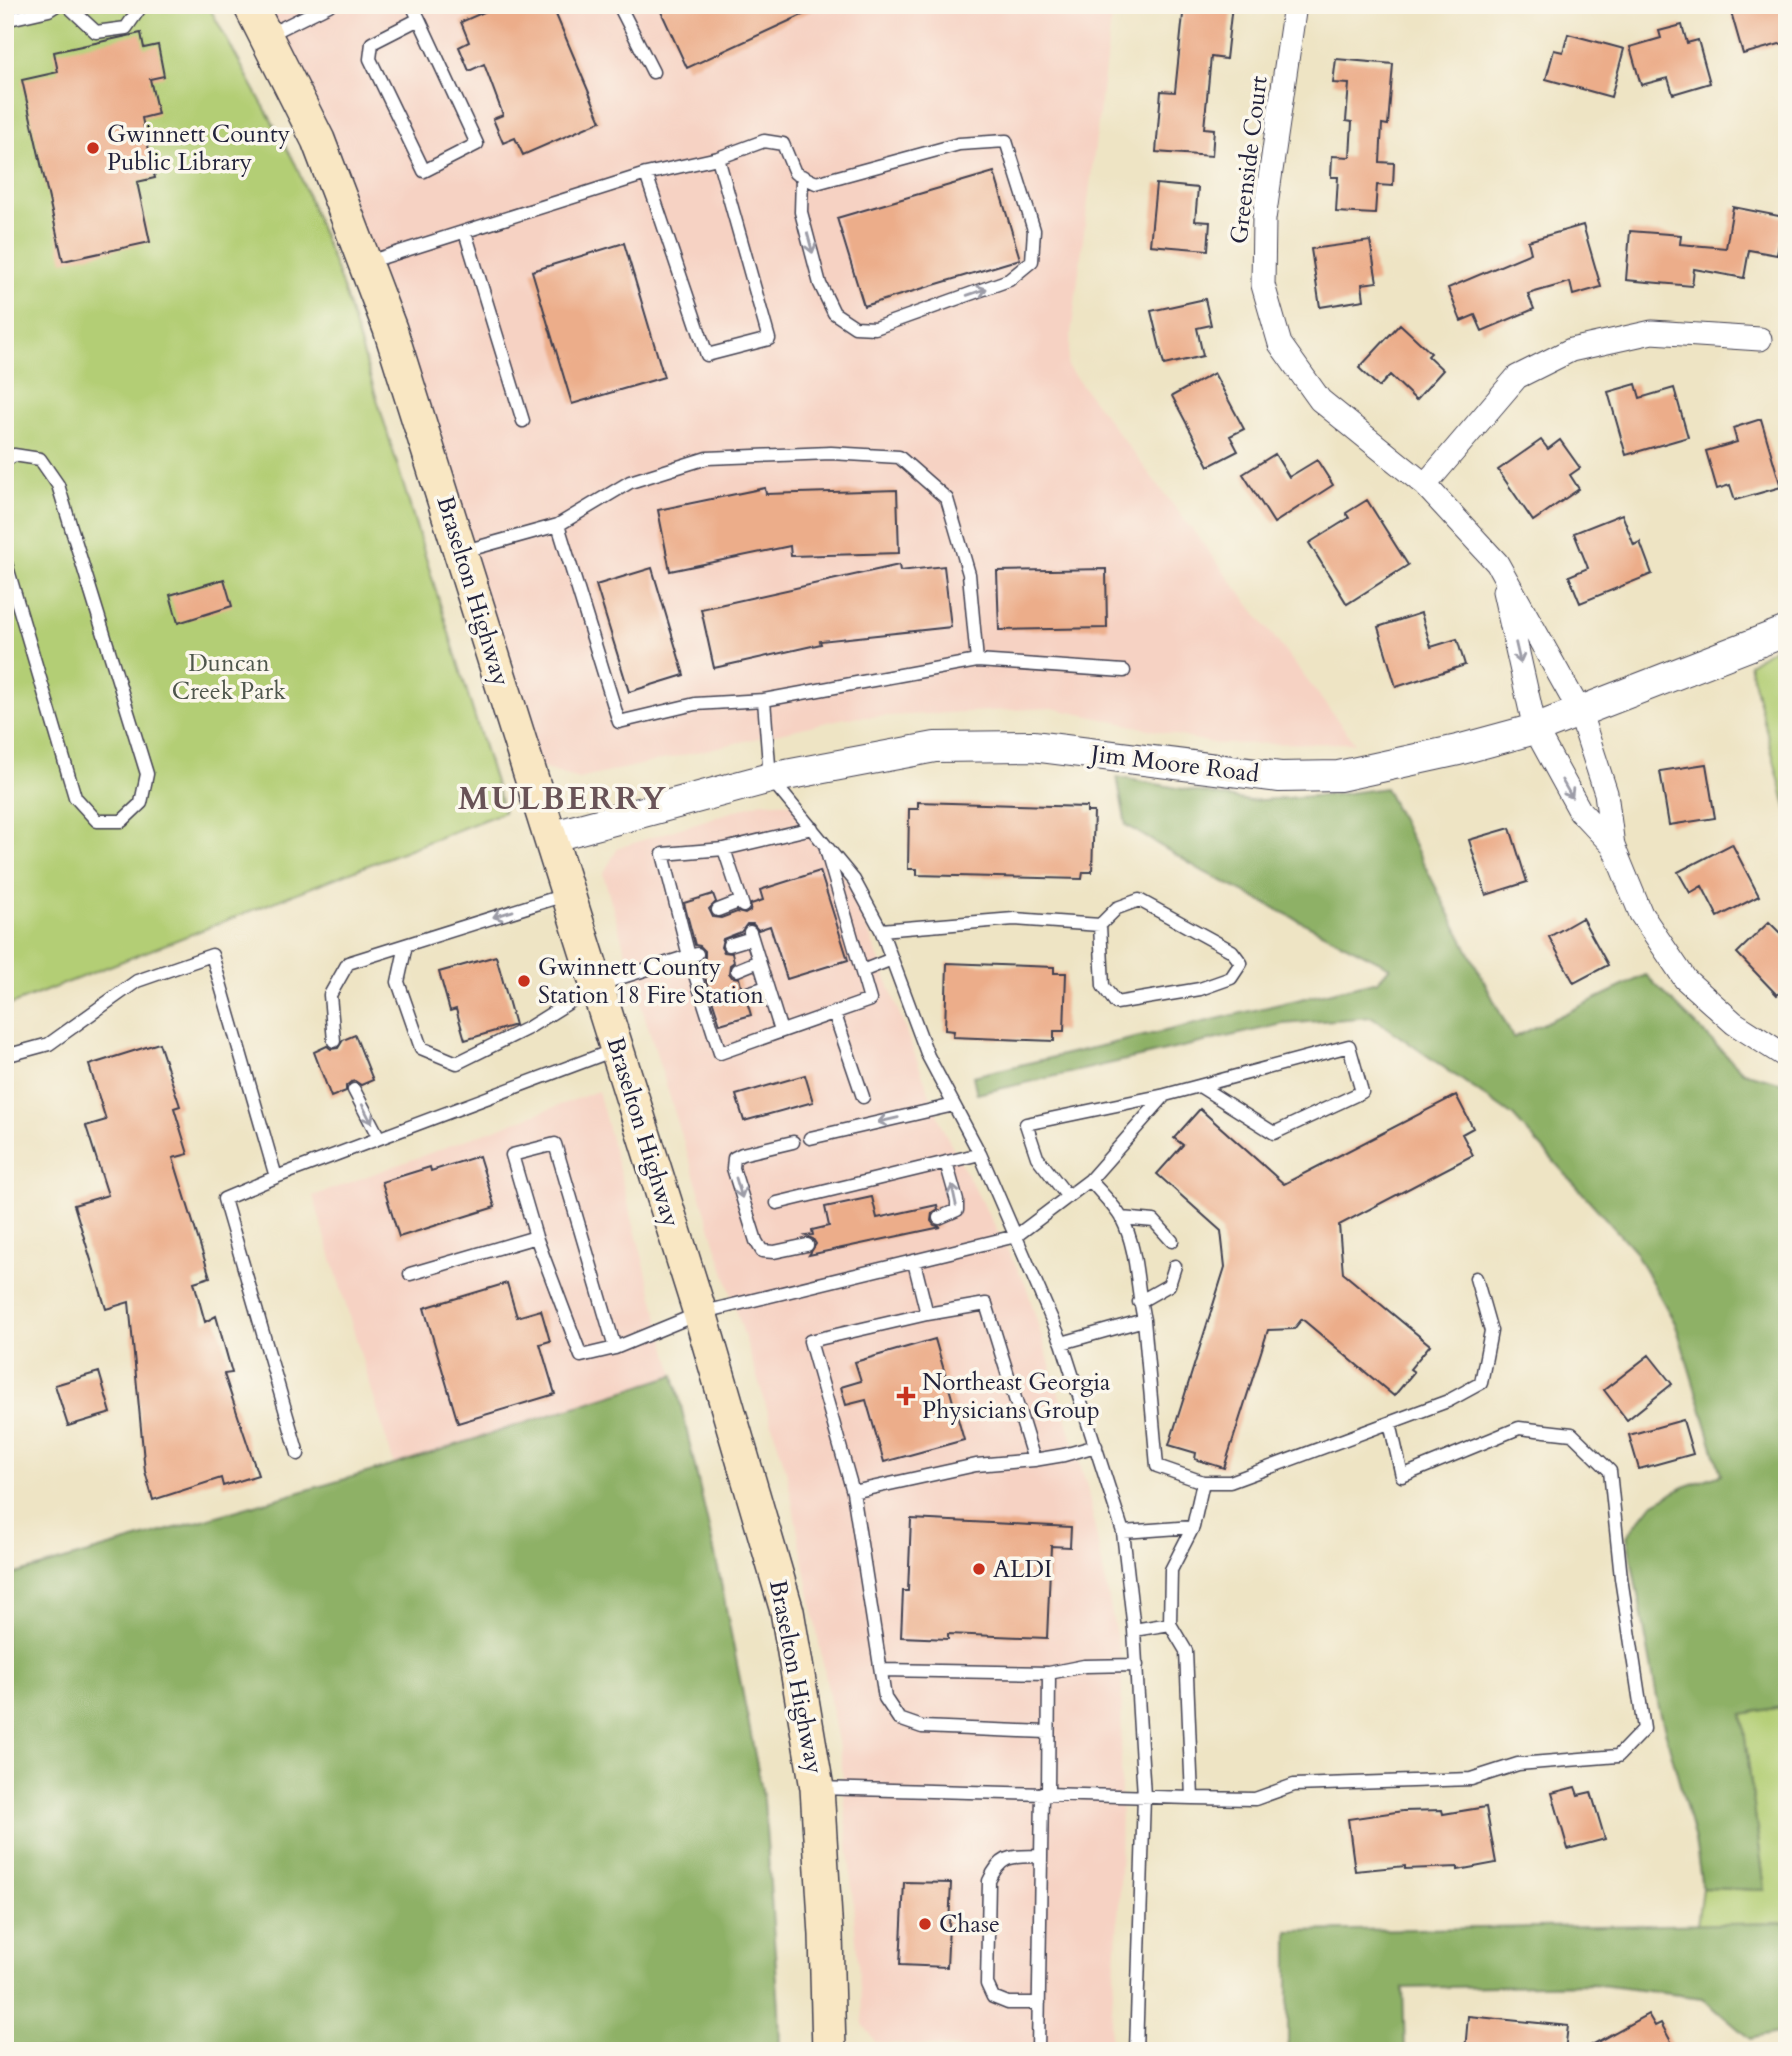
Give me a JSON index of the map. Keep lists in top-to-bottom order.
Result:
{
  "streets": {
    "main road": ["Braselton Highway"],
    "street": ["Greenside Court", "Jim Moore Road"]
  },
  "crossings": [
    ["Greenside Court", "Jim Moore Road"],
    ["Braselton Highway", "Jim Moore Road"]
  ],
  "districts": ["MULBERRY"],
  "parks": ["Duncan Creek Park"],
  "places": {
    "other": [
      "Gwinnett County Public Library",
      "Gwinnett County Station 18 Fire Station",
      "ALDI",
      "Chase"
    ],
    "health": ["Northeast Georgia Physicians Group"]
  }
}
